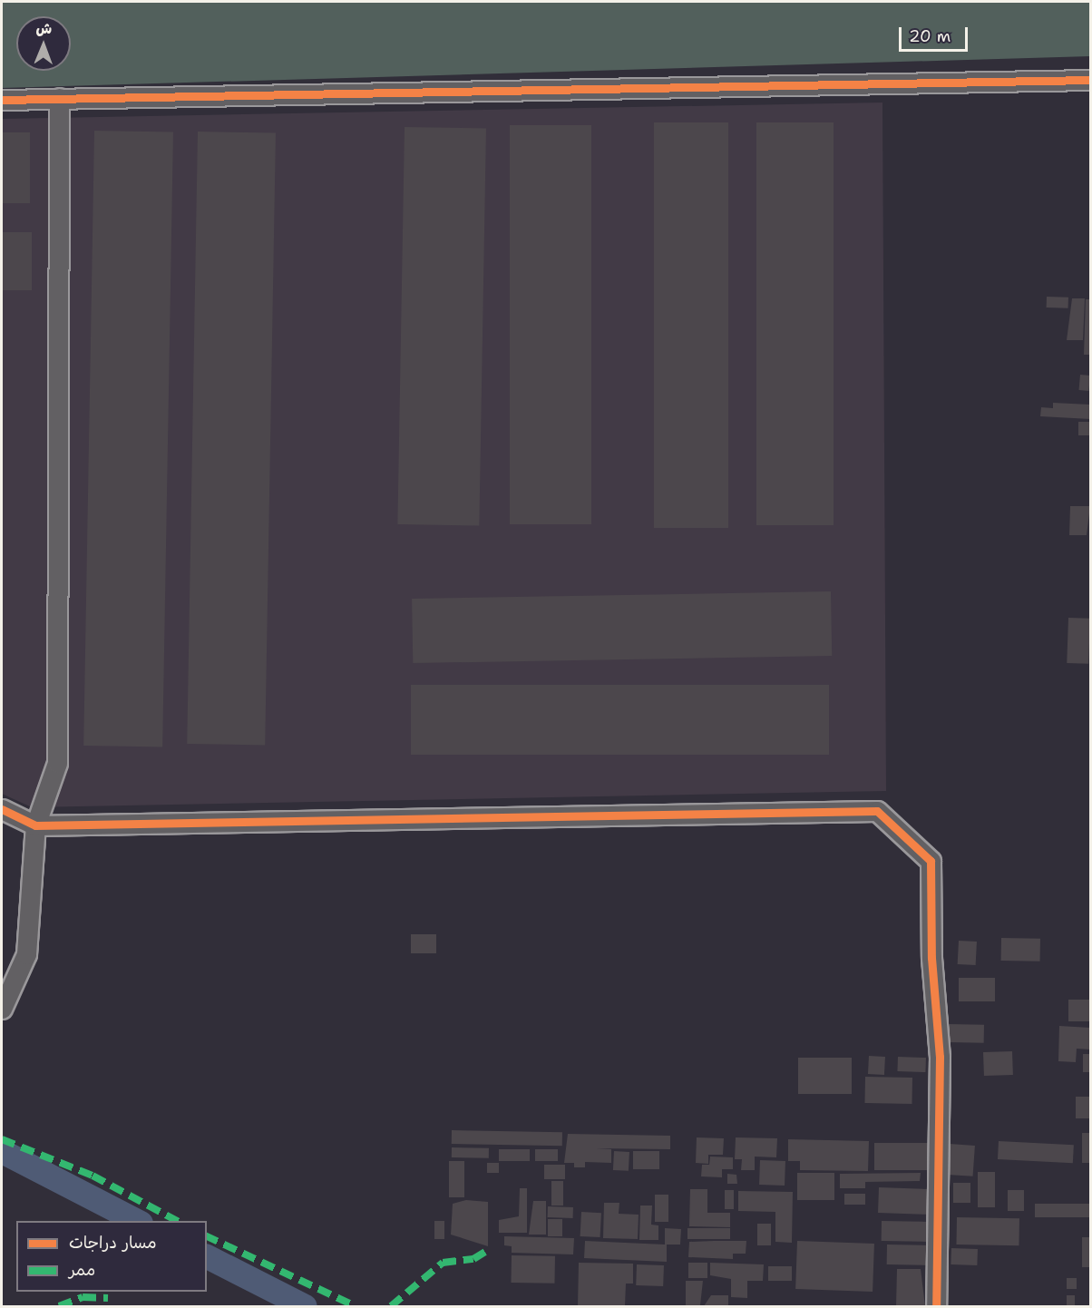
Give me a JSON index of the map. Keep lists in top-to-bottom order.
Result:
{
  "legend": ["مسار دراجات", "ممر"],
  "scale_bar": "20 m",
  "north": "top"
}
